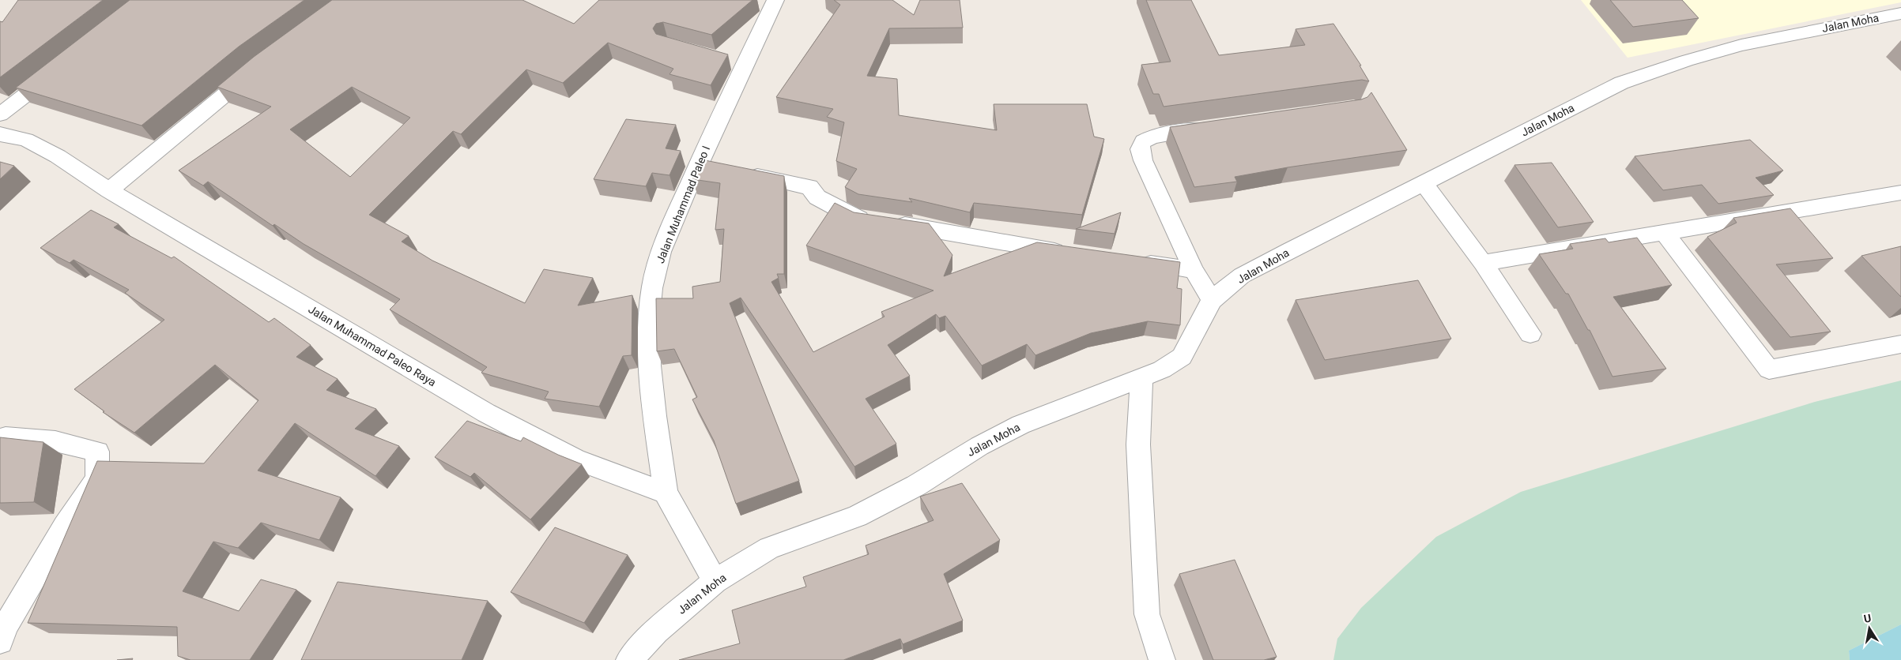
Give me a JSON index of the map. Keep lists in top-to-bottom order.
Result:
{
  "streets": {
    "street": ["Jalan Moha", "Jalan Muhammad Paleo I", "Jalan Muhammad Paleo Raya"]
  },
  "crossings": [
    ["Jalan Muhammad Paleo I", "Jalan Muhammad Paleo Raya"]
  ],
  "north": "top"
}
